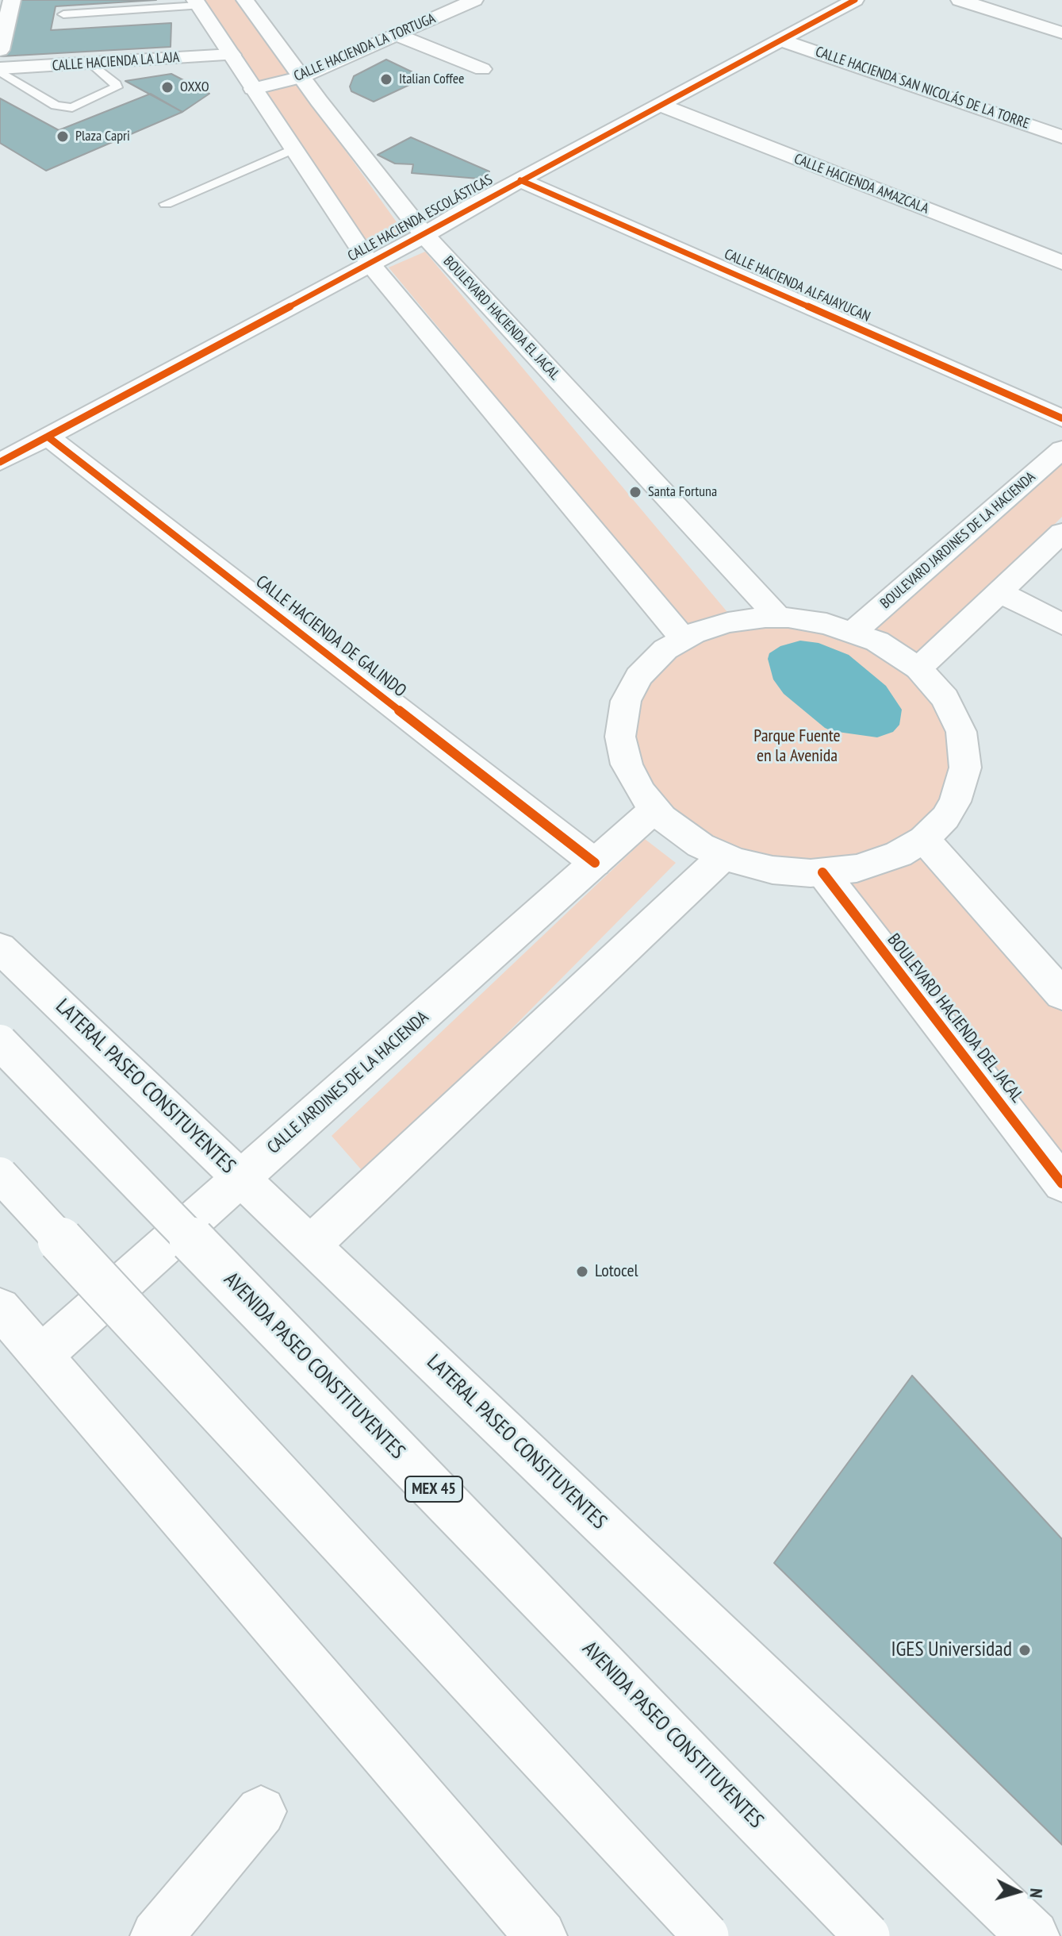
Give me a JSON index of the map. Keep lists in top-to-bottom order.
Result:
{
  "streets": {
    "main road": [
      "CALLE HACIENDA LA TORTUGA",
      "CALLE HACIENDA LA LAJA",
      "CALLE HACIENDA SAN NICOLÁS DE LA TORRE",
      "CALLE HACIENDA AMAZCALA",
      "CALLE HACIENDA ESCOLÁSTICAS",
      "CALLE HACIENDA ALFAJAYUCAN",
      "BOULEVARD HACIENDA EL JACAL",
      "BOULEVARD JARDINES DE LA HACIENDA",
      "CALLE HACIENDA DE GALINDO",
      "BOULEVARD HACIENDA DEL JACAL",
      "CALLE JARDINES DE LA HACIENDA",
      "LATERAL PASEO CONSITUYENTES",
      "AVENIDA PASEO CONSTITUYENTES",
      "MEX 45"
    ]
  },
  "crossings": [
    ["CALLE HACIENDA LA TORTUGA", "BOULEVARD HACIENDA EL JACAL"],
    ["CALLE HACIENDA SAN NICOLÁS DE LA TORRE", "CALLE HACIENDA ESCOLÁSTICAS"],
    ["CALLE HACIENDA AMAZCALA", "CALLE HACIENDA ESCOLÁSTICAS"],
    ["CALLE HACIENDA ESCOLÁSTICAS", "CALLE HACIENDA ALFAJAYUCAN"],
    ["CALLE HACIENDA ESCOLÁSTICAS", "BOULEVARD HACIENDA EL JACAL"],
    ["CALLE HACIENDA ESCOLÁSTICAS", "CALLE HACIENDA DE GALINDO"],
    ["CALLE HACIENDA DE GALINDO", "CALLE JARDINES DE LA HACIENDA"],
    ["CALLE JARDINES DE LA HACIENDA", "LATERAL PASEO CONSITUYENTES"]
  ],
  "parks": ["Parque Fuente en la Avenida"],
  "places": [
    "Italian Coffee",
    "OXXO",
    "Plaza Capri",
    "Santa Fortuna",
    "Lotocel",
    "IGES Universidad"
  ],
  "north": "right"
}
